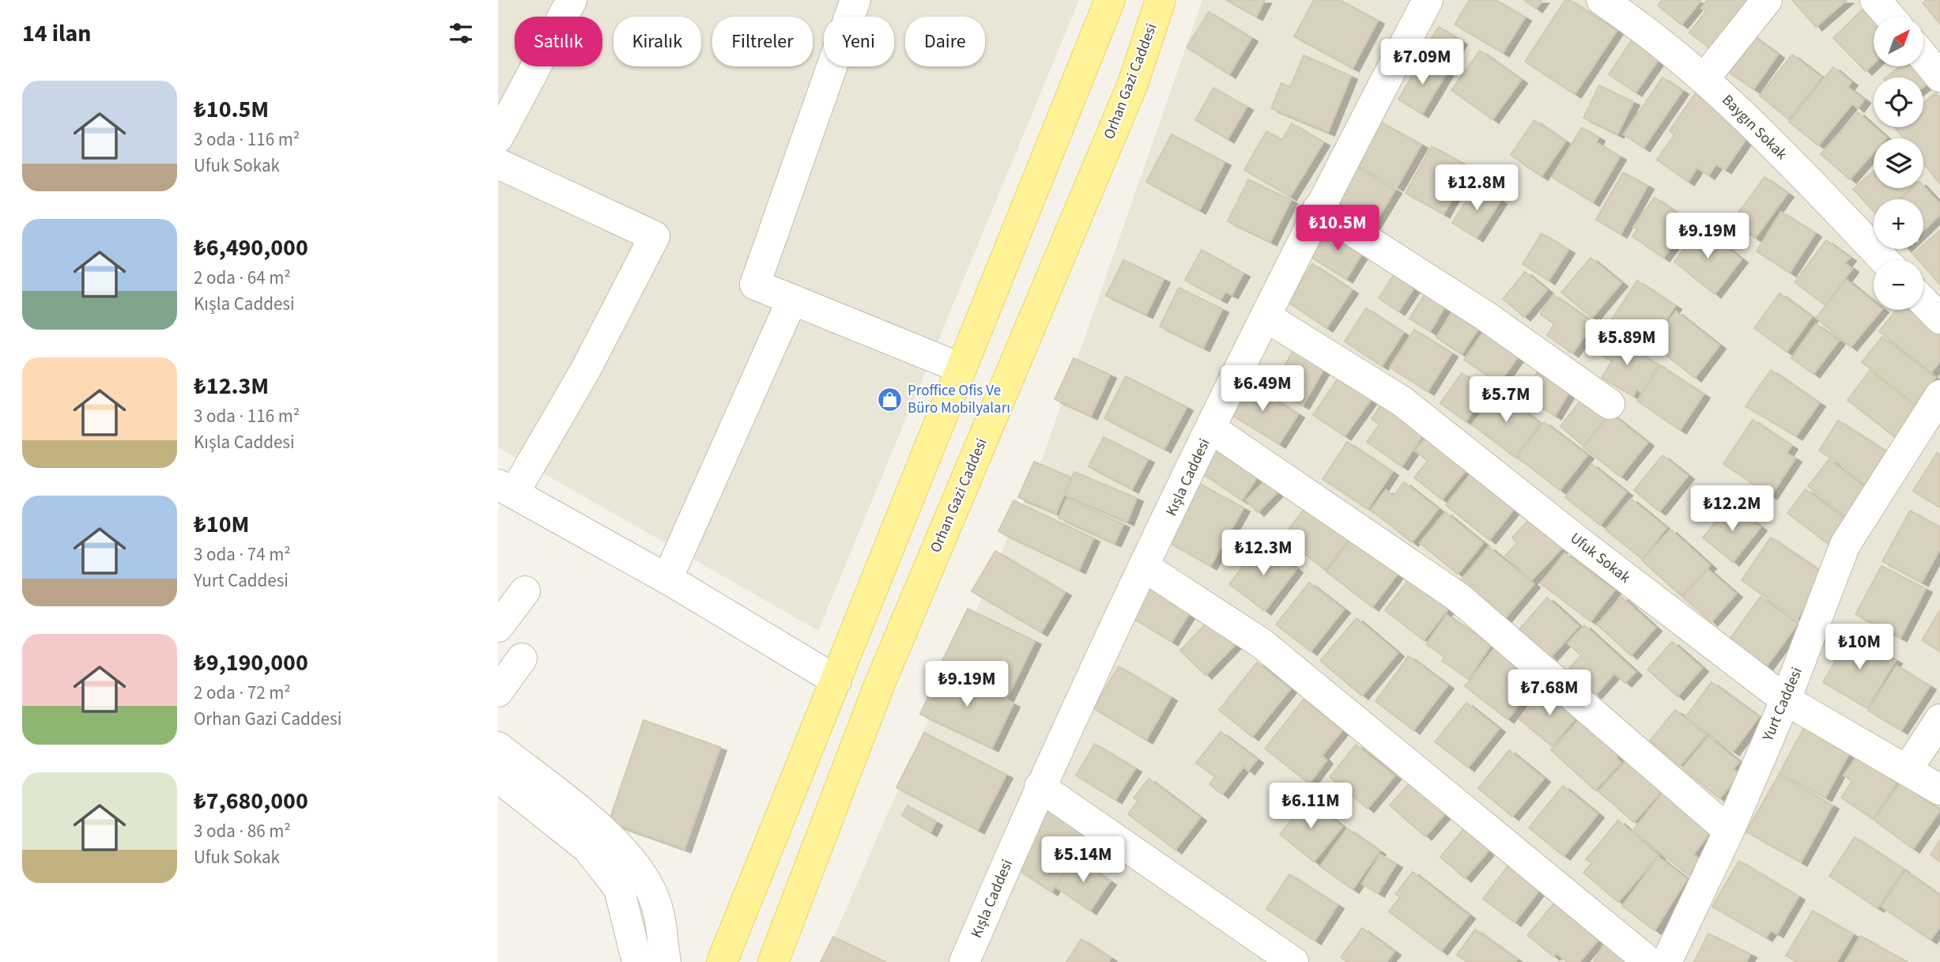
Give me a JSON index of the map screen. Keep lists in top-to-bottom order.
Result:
{
  "streets": {
    "main road": ["Orhan Gazi Caddesi"],
    "street": [
      "Baygın Sokak",
      "Kışla Caddesi",
      "Ufuk Sokak",
      "Yurt Caddesi"
    ]
  },
  "crossings": [
    ["Kışla Caddesi", "Ufuk Sokak"],
    ["Ufuk Sokak", "Yurt Caddesi"]
  ],
  "places": {
    "shop": ["Proffice Ofis Ve Büro Mobilyaları"]
  },
  "north": "top right",
  "page": {
    "heading": "14 ilan",
    "map_buttons": ["+", "−"],
    "chip": [
      "Satılık",
      "Kiralık",
      "Filtreler",
      "Yeni",
      "Daire"
    ],
    "price": [
      "₺7.09M",
      "₺12.8M",
      "₺10.5M",
      "₺9.19M",
      "₺5.89M",
      "₺6.49M",
      "₺5.7M",
      "₺12.2M",
      "₺12.3M",
      "₺10M",
      "₺9.19M",
      "₺7.68M",
      "₺6.11M",
      "₺5.14M"
    ],
    "list": [
      {
        "name": "₺10.5M",
        "note": "3 oda · 116 m² · Ufuk Sokak"
      },
      {
        "name": "₺6,490,000",
        "note": "2 oda · 64 m² · Kışla Caddesi"
      },
      {
        "name": "₺12.3M",
        "note": "3 oda · 116 m² · Kışla Caddesi"
      },
      {
        "name": "₺10M",
        "note": "3 oda · 74 m² · Yurt Caddesi"
      },
      {
        "name": "₺9,190,000",
        "note": "2 oda · 72 m² · Orhan Gazi Caddesi"
      },
      {
        "name": "₺7,680,000",
        "note": "3 oda · 86 m² · Ufuk Sokak"
      }
    ]
  }
}
